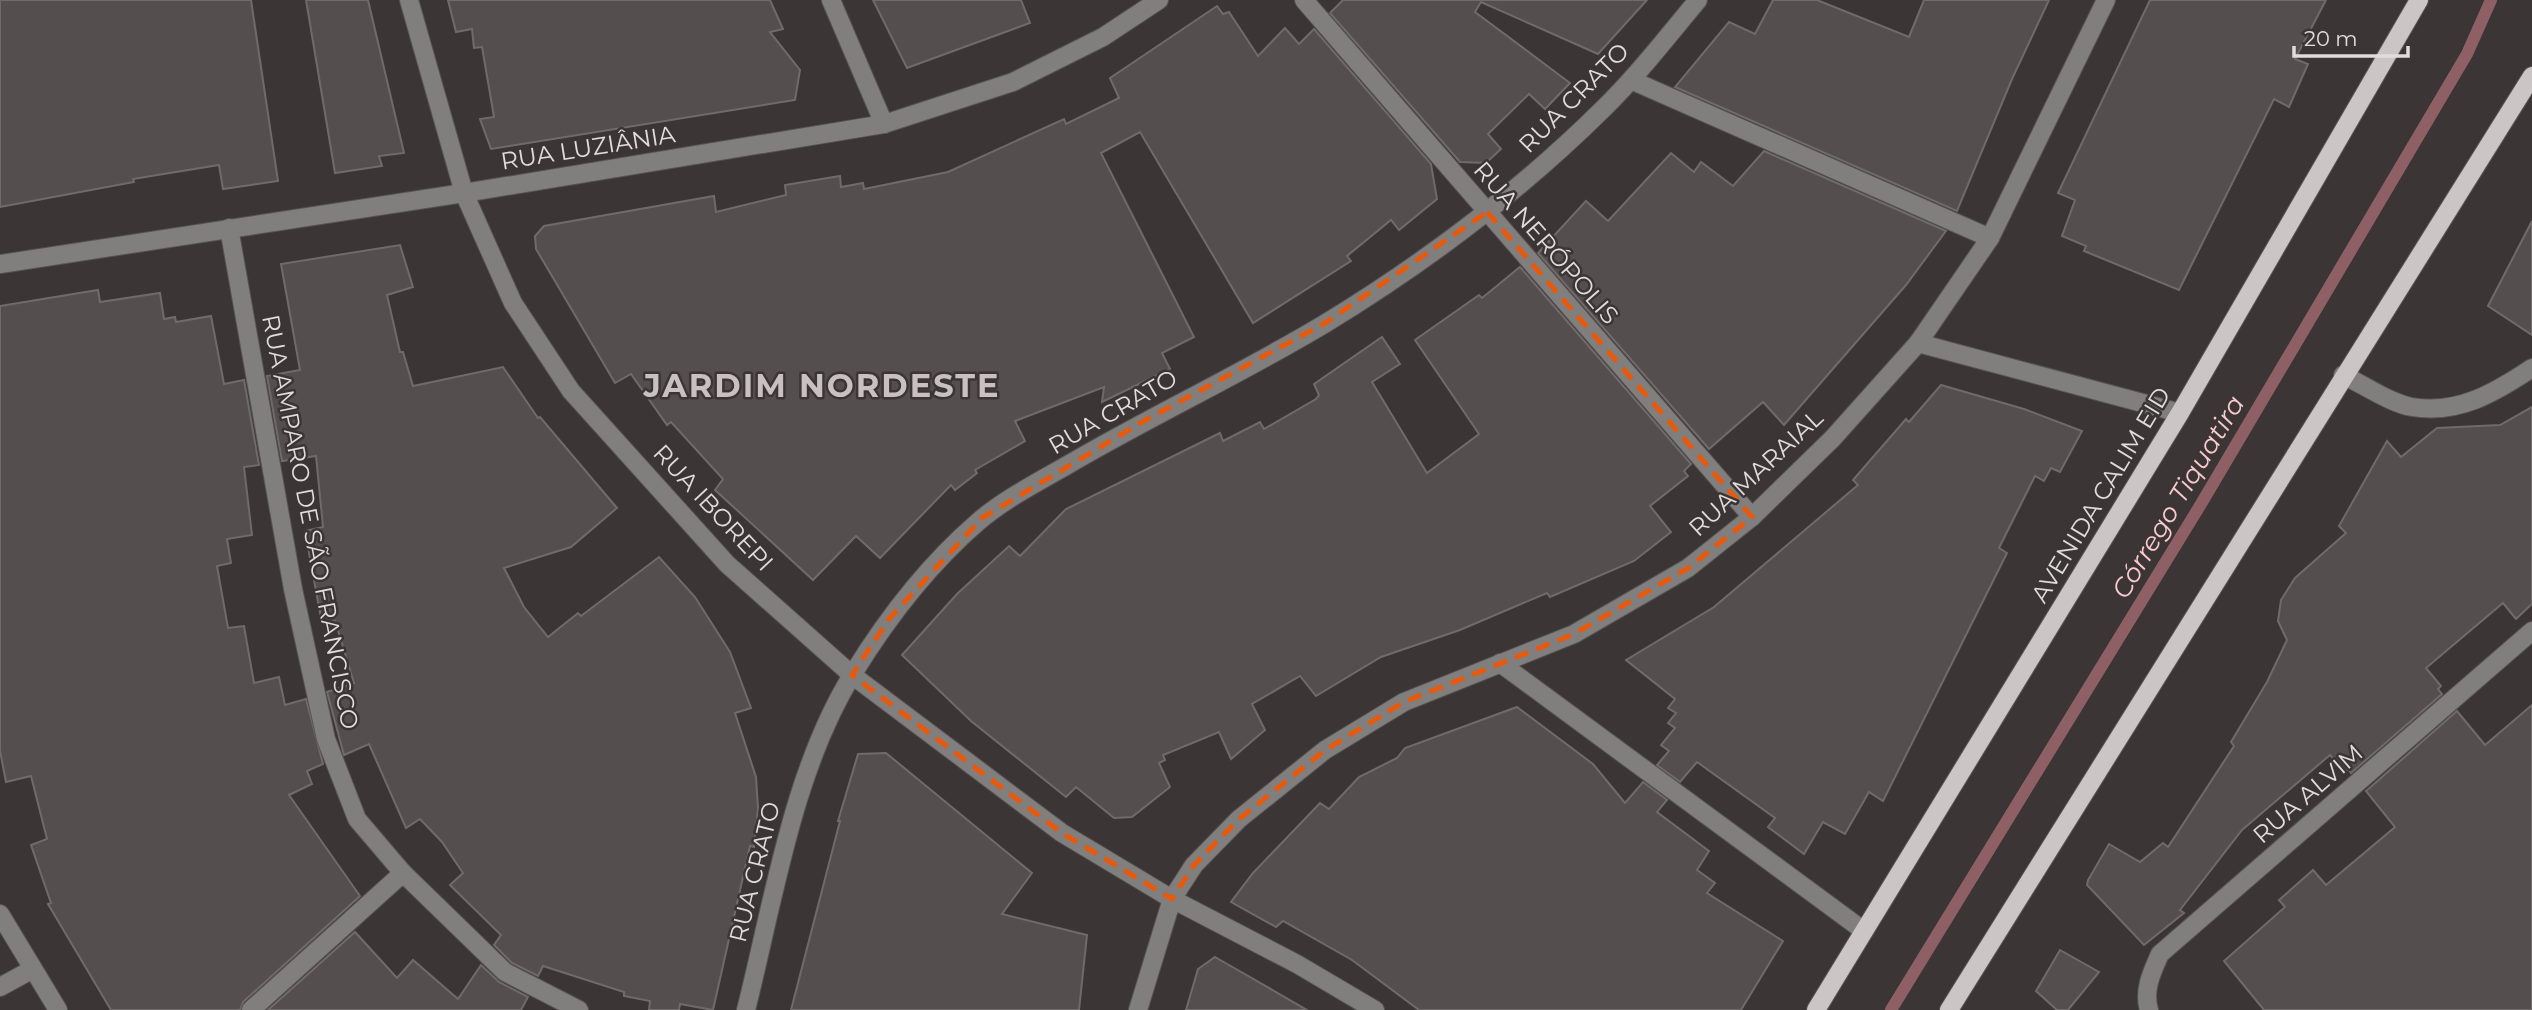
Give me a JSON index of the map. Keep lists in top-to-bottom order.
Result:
{
  "streets": {
    "main road": ["AVENIDA CALIM EID"],
    "street": [
      "RUA CRATO",
      "RUA LUZIÂNIA",
      "RUA NERÓPOLIS",
      "RUA MARAIAL",
      "RUA IBOREPI",
      "RUA AMPARO DE SÃO FRANCISCO",
      "RUA ALVIM"
    ]
  },
  "crossings": [
    ["RUA CRATO", "RUA NERÓPOLIS"],
    ["RUA CRATO", "RUA IBOREPI"],
    ["RUA LUZIÂNIA", "RUA IBOREPI"],
    ["RUA LUZIÂNIA", "RUA AMPARO DE SÃO FRANCISCO"],
    ["RUA NERÓPOLIS", "RUA MARAIAL"],
    ["RUA MARAIAL", "RUA IBOREPI"]
  ],
  "districts": ["JARDIM NORDESTE"],
  "water": ["Córrego Tiquatira"],
  "scale_bar": "20 m"
}
